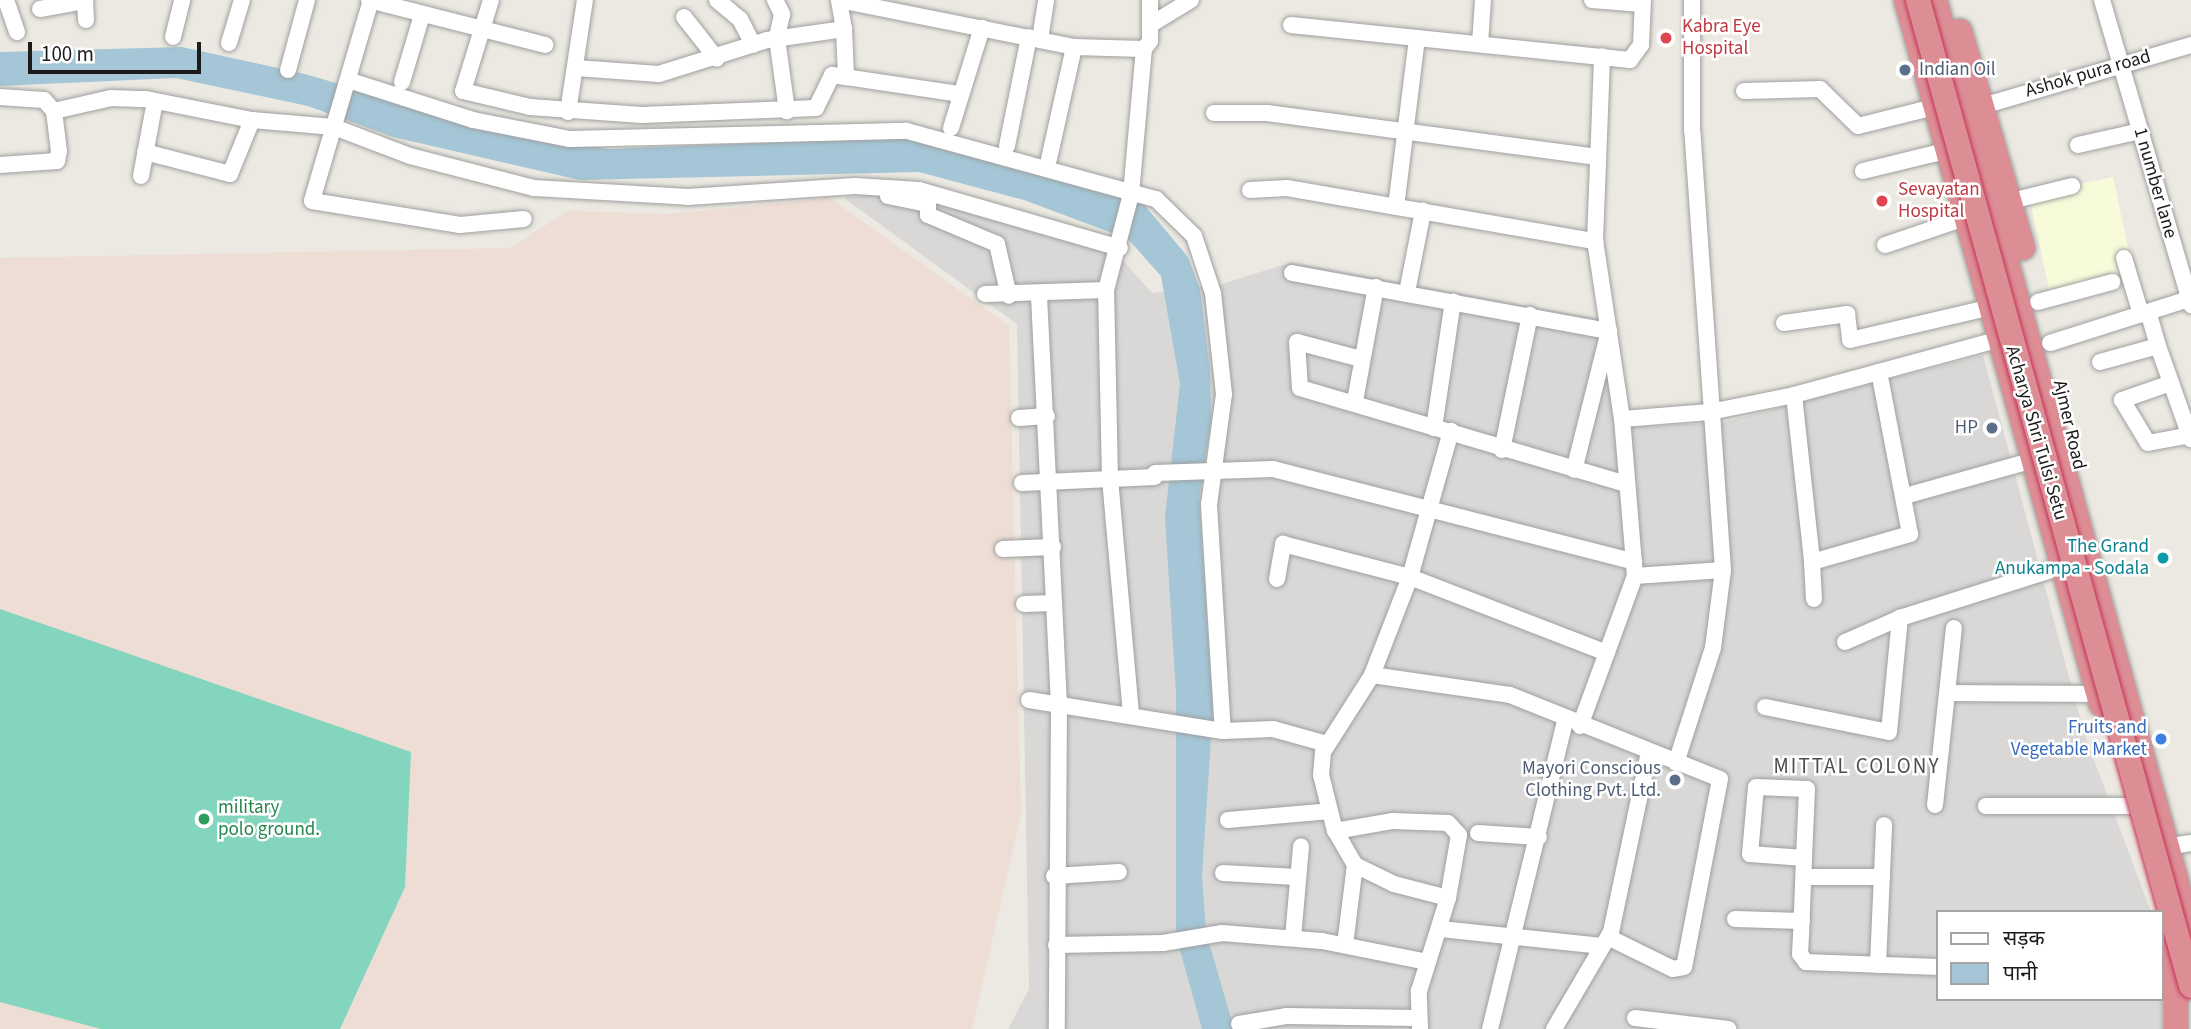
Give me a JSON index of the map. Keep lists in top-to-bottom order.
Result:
{
  "streets": {
    "highway": ["Ajmer Road", "Acharya Shri Tulsi Setu"],
    "street": ["Ashok pura road", "1 number lane"]
  },
  "crossings": [
    ["Ashok pura road", "1 number lane"],
    ["Ashok pura road", "Ajmer Road"],
    ["Ajmer Road", "Acharya Shri Tulsi Setu"]
  ],
  "districts": ["MITTAL COLONY"],
  "places": [
    "Kabra Eye Hospital",
    "Indian Oil",
    "Sevayatan Hospital",
    "HP",
    "The Grand Anukampa - Sodala",
    "Fruits and Vegetable Market",
    "Mayori Conscious Clothing Pvt. Ltd.",
    "military polo ground."
  ],
  "legend": ["सड़क", "पानी"],
  "scale_bar": "100 m"
}
